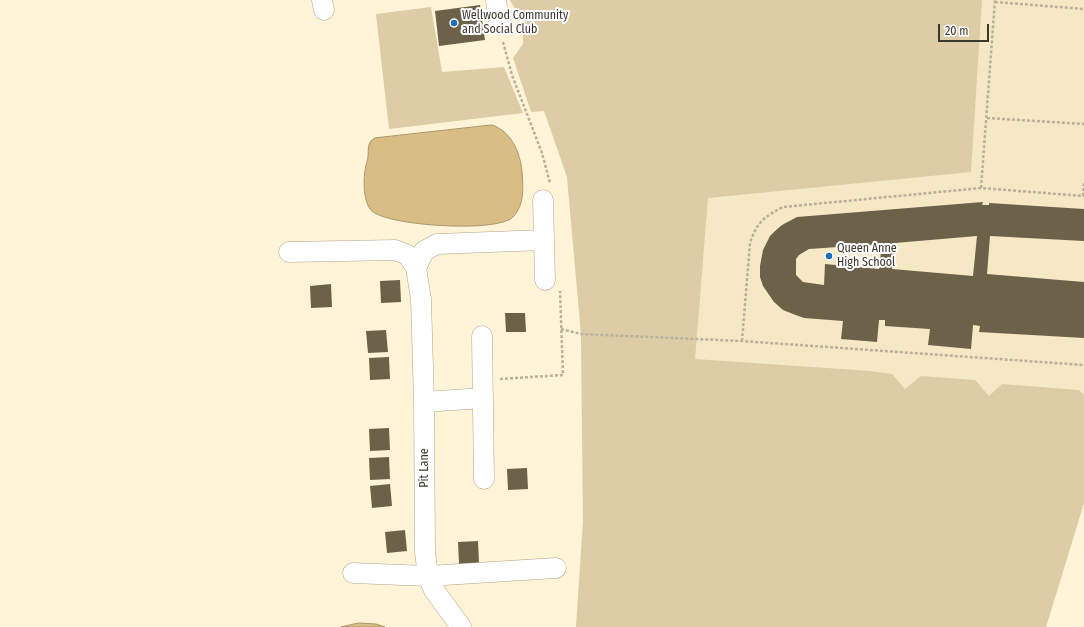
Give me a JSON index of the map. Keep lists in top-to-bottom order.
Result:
{
  "streets": {
    "street": ["Pit Lane"]
  },
  "places": ["Wellwood Community and Social Club", "Queen Anne High School"],
  "scale_bar": "20 m"
}
